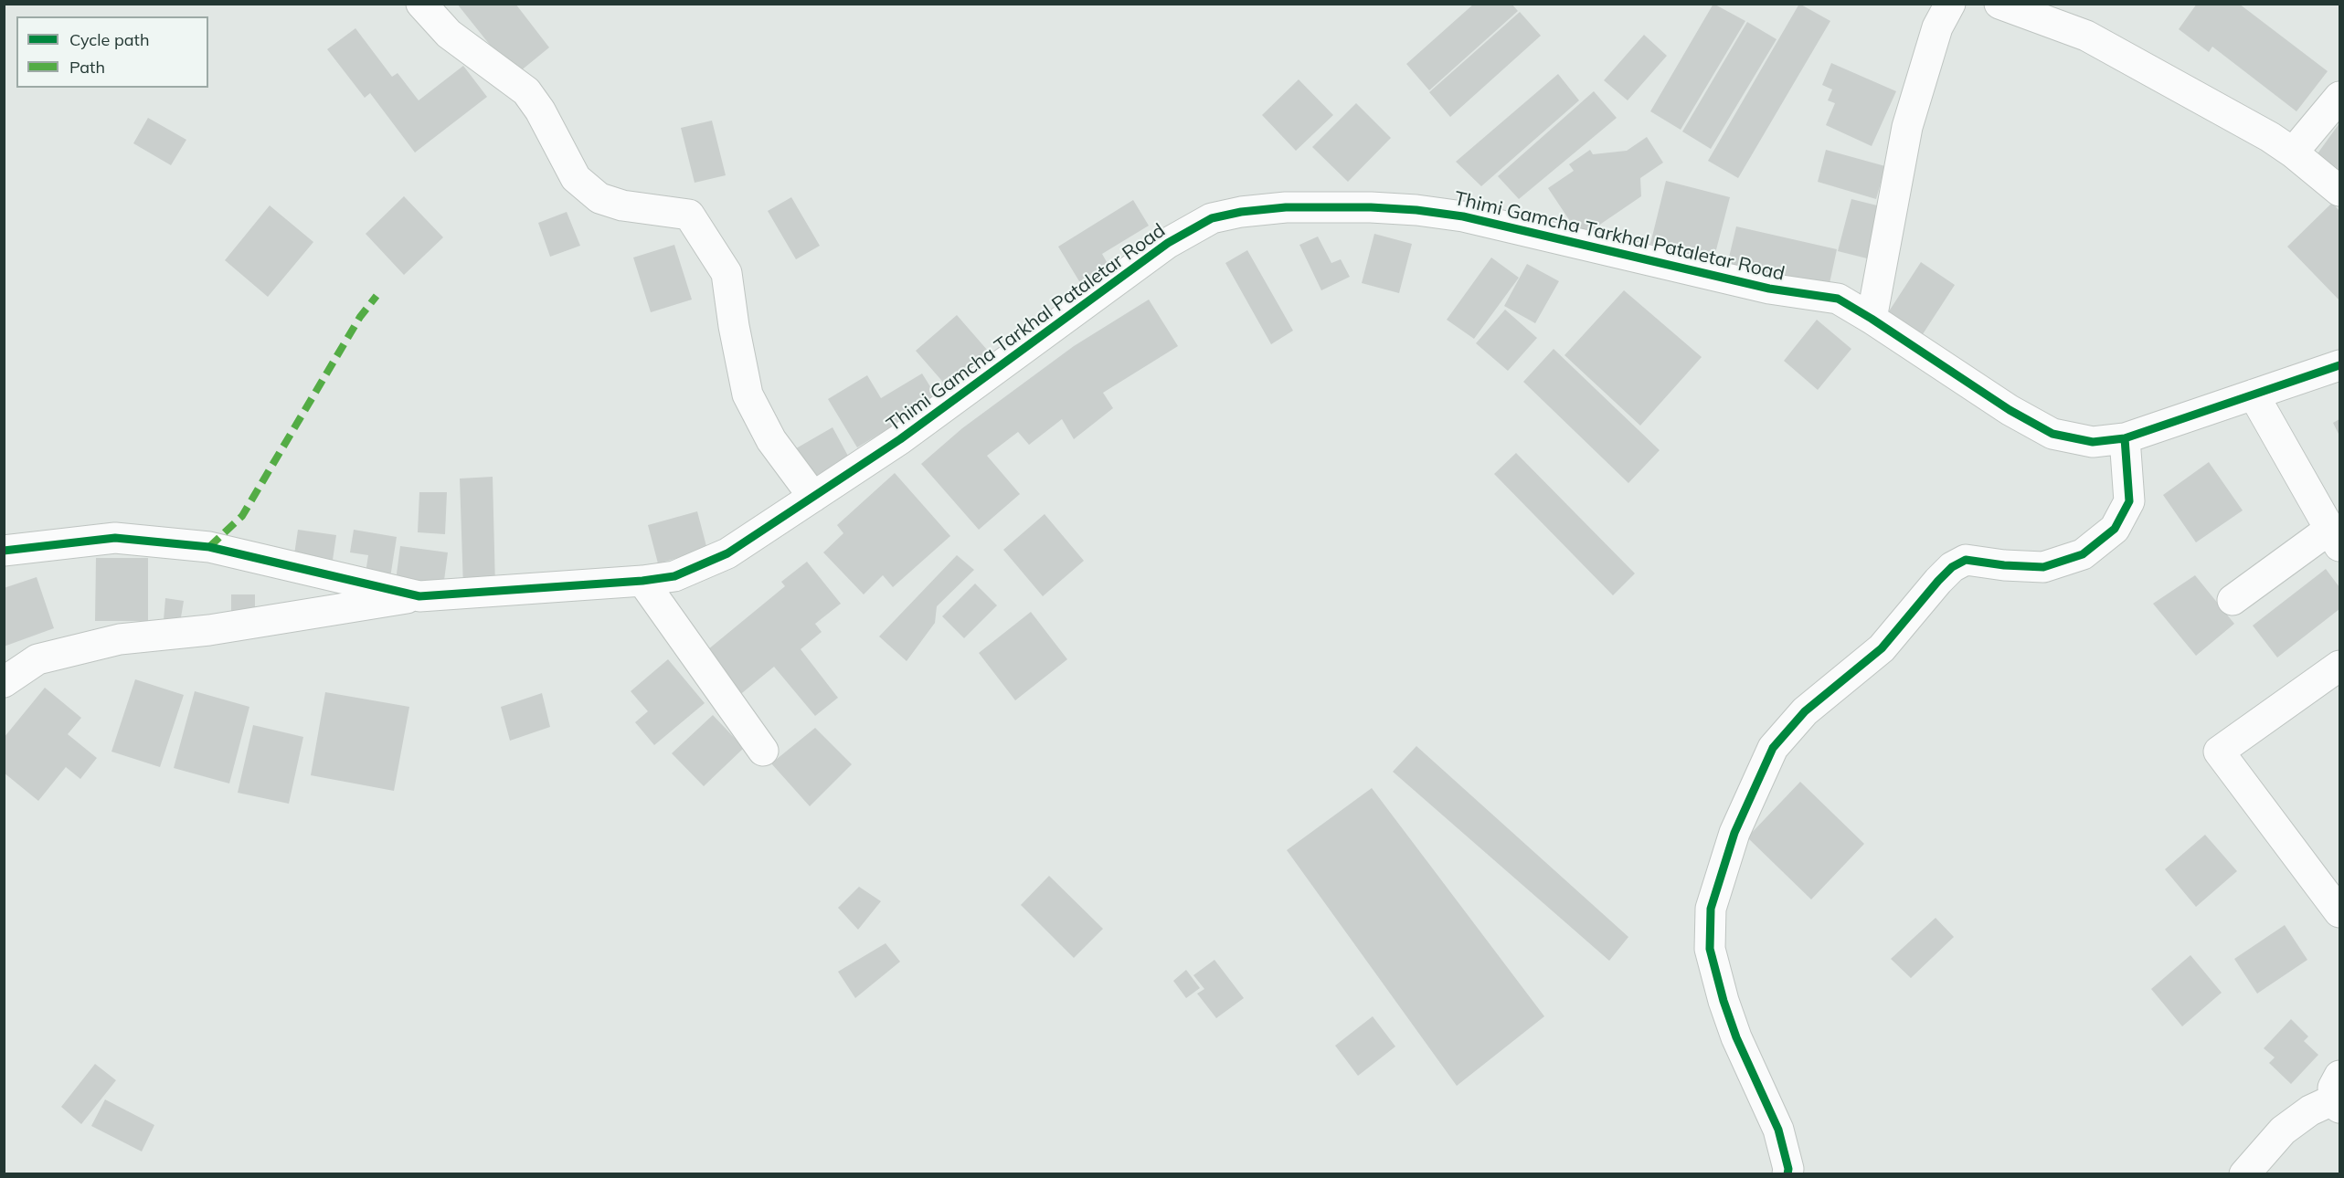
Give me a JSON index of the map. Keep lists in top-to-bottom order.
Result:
{
  "streets": {
    "street": ["Thimi Gamcha Tarkhal Pataletar Road"]
  },
  "legend": ["Cycle path", "Path"]
}
